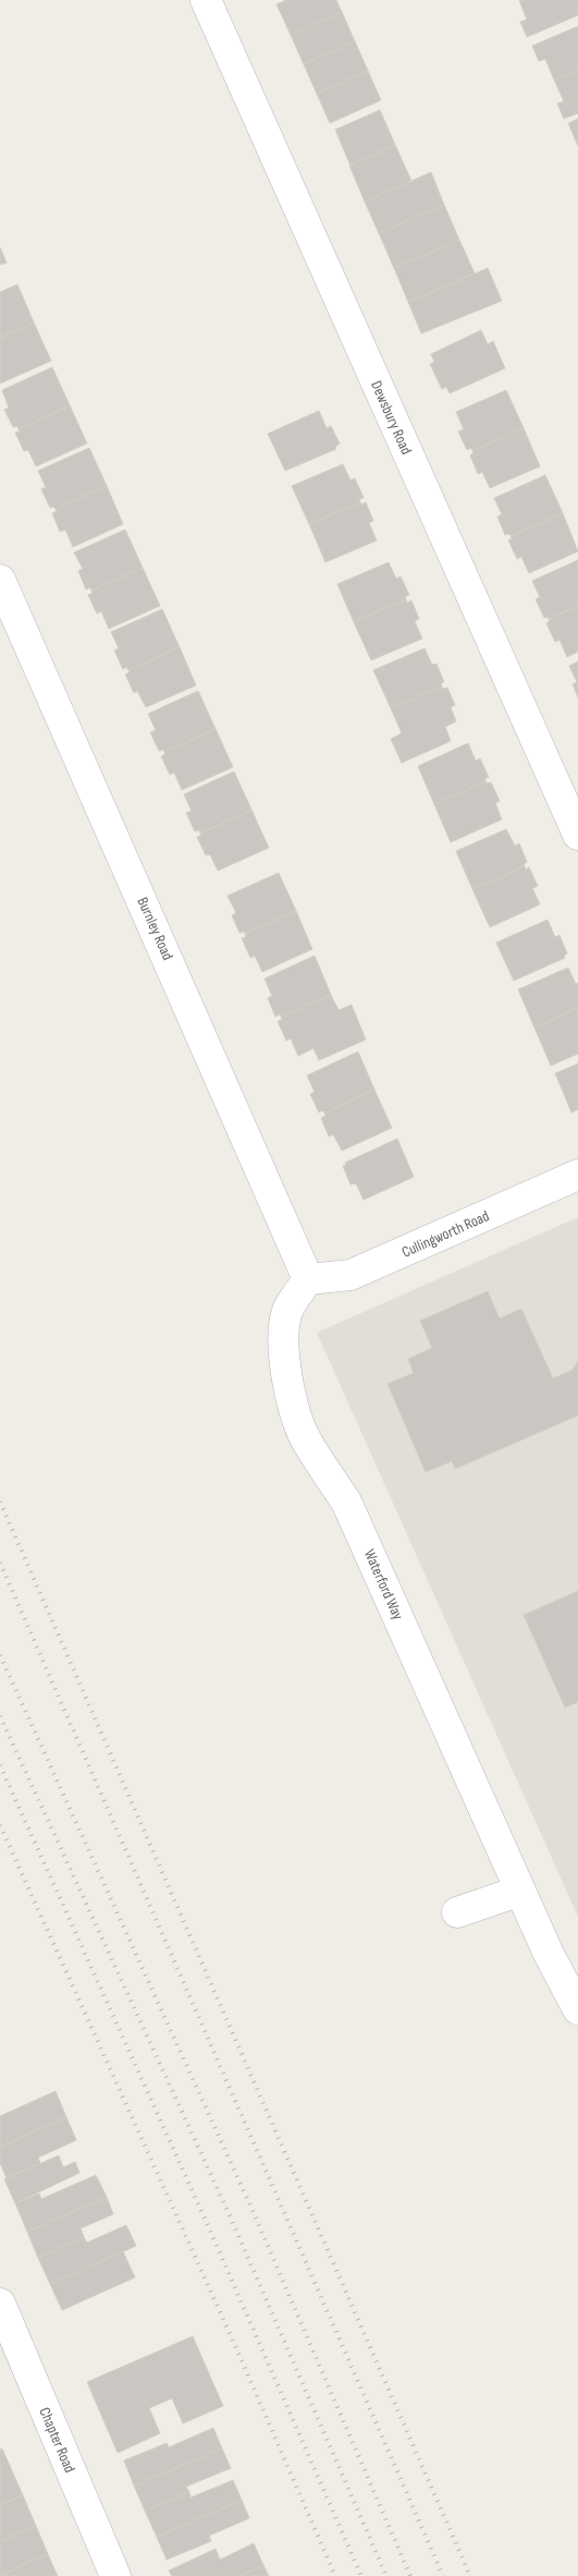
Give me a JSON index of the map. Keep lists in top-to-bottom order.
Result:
{
  "streets": {
    "street": [
      "Dewsbury Road",
      "Burnley Road",
      "Cullingworth Road",
      "Waterford Way",
      "Chapter Road"
    ]
  },
  "crossings": [
    ["Burnley Road", "Cullingworth Road"],
    ["Burnley Road", "Waterford Way"],
    ["Cullingworth Road", "Waterford Way"]
  ]
}
